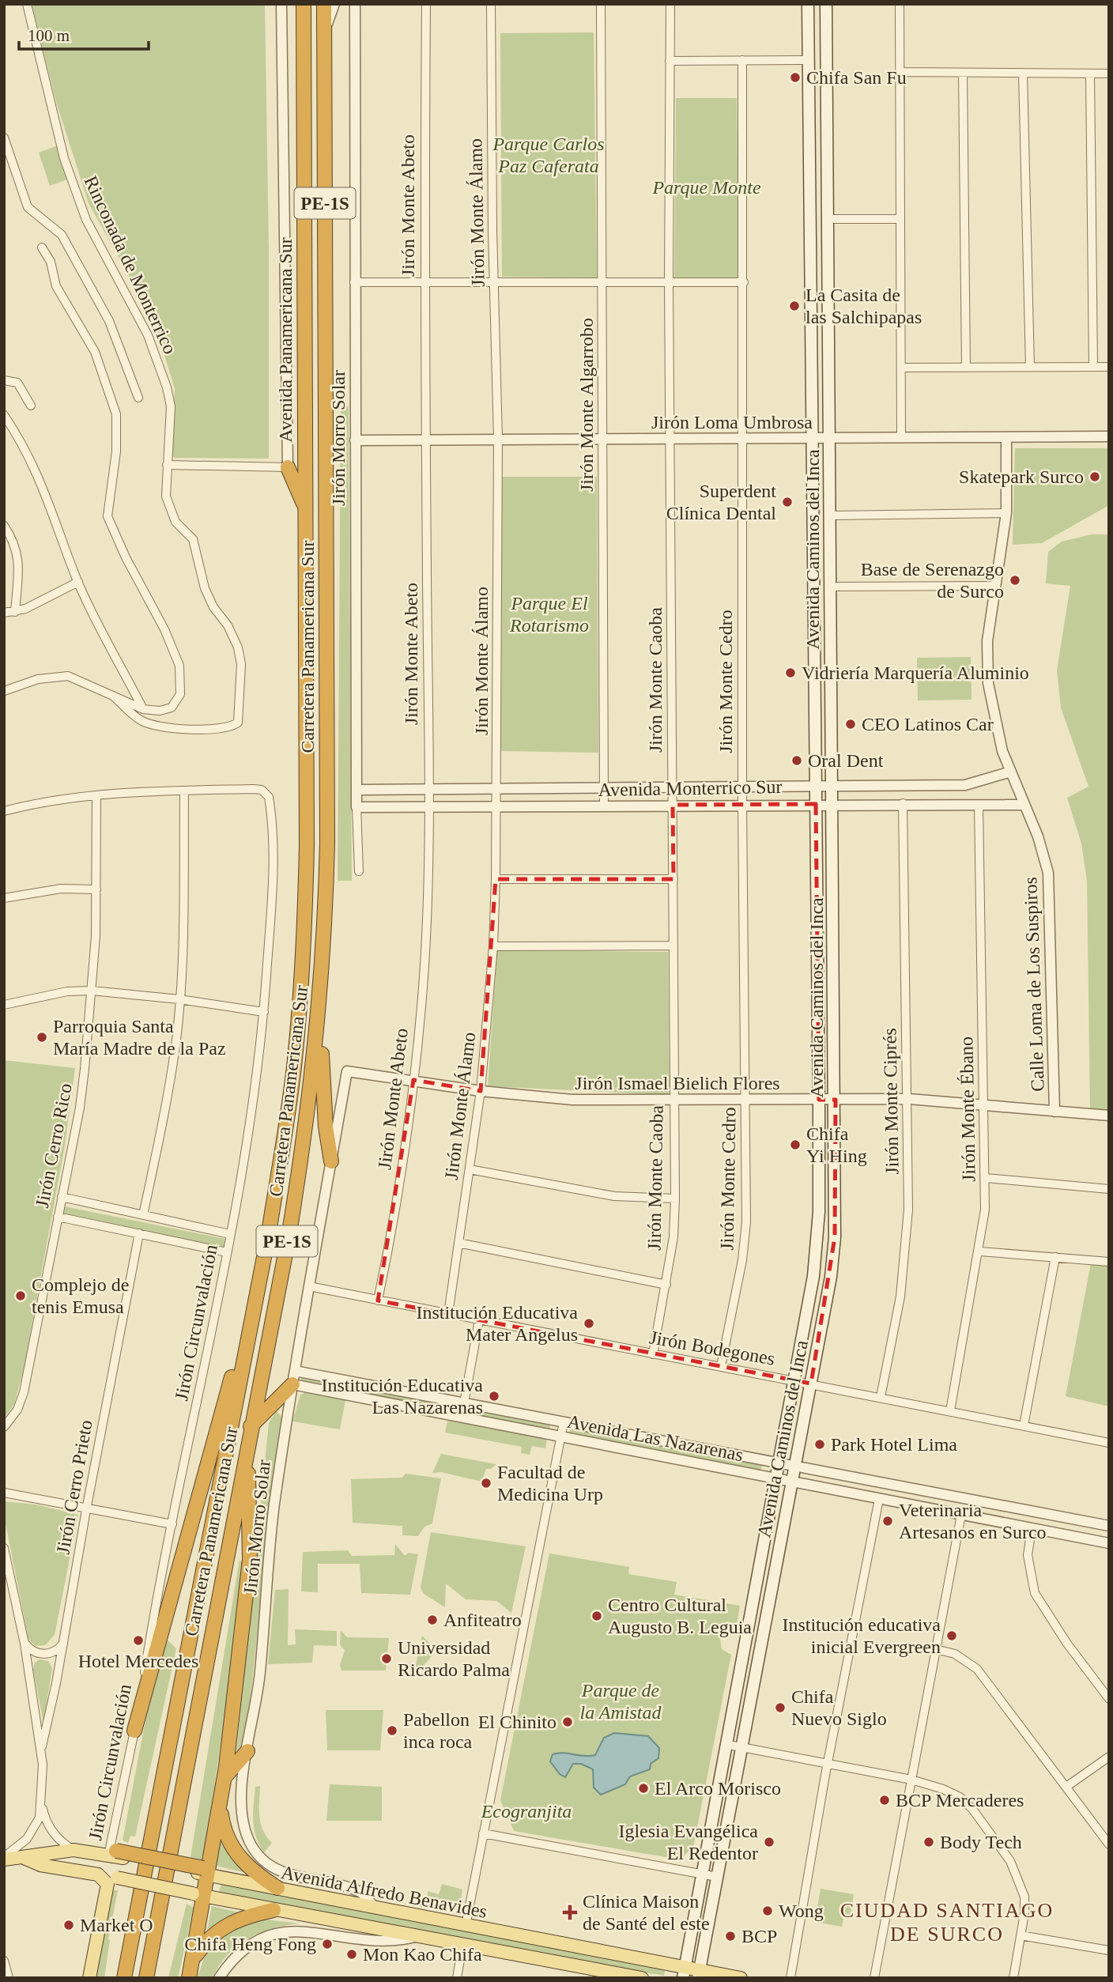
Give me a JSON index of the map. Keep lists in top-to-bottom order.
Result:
{
  "streets": {
    "highway": ["PE-1S", "Avenida Panamericana Sur", "Carretera Panamericana Sur"],
    "main road": ["Avenida Caminos del Inca", "Avenida Alfredo Benavides"],
    "street": [
      "Jirón Monte Abeto",
      "Jirón Monte Álamo",
      "Rinconada de Monterrico",
      "Jirón Monte Algarrobo",
      "Jirón Loma Umbrosa",
      "Jirón Morro Solar",
      "Jirón Monte Caoba",
      "Jirón Monte Cedro",
      "Avenida Monterrico Sur",
      "Calle Loma de Los Suspiros",
      "Jirón Ismael Bielich Flores",
      "Jirón Monte Ciprés",
      "Jirón Monte Ébano",
      "Jirón Cerro Rico",
      "Jirón Circunvalación",
      "Jirón Bodegones",
      "Avenida Las Nazarenas",
      "Jirón Cerro Prieto"
    ]
  },
  "crossings": [
    ["Jirón Monte Abeto", "Jirón Loma Umbrosa"],
    ["Jirón Monte Abeto", "Avenida Monterrico Sur"],
    ["Jirón Monte Abeto", "Jirón Ismael Bielich Flores"],
    ["Jirón Monte Abeto", "Jirón Bodegones"],
    ["Jirón Monte Álamo", "Jirón Loma Umbrosa"],
    ["Jirón Monte Álamo", "Avenida Monterrico Sur"],
    ["Jirón Monte Álamo", "Jirón Ismael Bielich Flores"],
    ["Jirón Monte Álamo", "Jirón Bodegones"],
    ["Avenida Panamericana Sur", "Carretera Panamericana Sur"],
    ["Jirón Monte Algarrobo", "Jirón Loma Umbrosa"],
    ["Jirón Monte Algarrobo", "Avenida Monterrico Sur"],
    ["Jirón Loma Umbrosa", "Jirón Morro Solar"],
    ["Jirón Loma Umbrosa", "Avenida Caminos del Inca"],
    ["Jirón Loma Umbrosa", "Jirón Monte Caoba"],
    ["Jirón Loma Umbrosa", "Jirón Monte Cedro"],
    ["Jirón Loma Umbrosa", "Calle Loma de Los Suspiros"],
    ["Jirón Morro Solar", "Avenida Monterrico Sur"],
    ["Jirón Morro Solar", "Jirón Ismael Bielich Flores"],
    ["Jirón Morro Solar", "Jirón Bodegones"],
    ["Jirón Morro Solar", "Avenida Las Nazarenas"],
    ["Jirón Morro Solar", "Avenida Alfredo Benavides"],
    ["Avenida Caminos del Inca", "Avenida Monterrico Sur"],
    ["Avenida Caminos del Inca", "Jirón Ismael Bielich Flores"],
    ["Avenida Caminos del Inca", "Jirón Bodegones"],
    ["Avenida Caminos del Inca", "Avenida Las Nazarenas"],
    ["Avenida Caminos del Inca", "Avenida Alfredo Benavides"],
    ["Jirón Monte Caoba", "Avenida Monterrico Sur"],
    ["Jirón Monte Caoba", "Jirón Ismael Bielich Flores"],
    ["Jirón Monte Caoba", "Jirón Bodegones"],
    ["Jirón Monte Cedro", "Avenida Monterrico Sur"],
    ["Jirón Monte Cedro", "Jirón Ismael Bielich Flores"],
    ["Jirón Monte Cedro", "Jirón Bodegones"],
    ["Avenida Monterrico Sur", "Calle Loma de Los Suspiros"],
    ["Avenida Monterrico Sur", "Jirón Monte Ciprés"],
    ["Avenida Monterrico Sur", "Jirón Monte Ébano"],
    ["Calle Loma de Los Suspiros", "Jirón Ismael Bielich Flores"],
    ["Jirón Ismael Bielich Flores", "Jirón Monte Ciprés"],
    ["Jirón Ismael Bielich Flores", "Jirón Monte Ébano"],
    ["Jirón Monte Ciprés", "Jirón Bodegones"],
    ["Jirón Monte Ébano", "Jirón Bodegones"]
  ],
  "districts": ["CIUDAD SANTIAGO DE SURCO"],
  "parks": [
    "Parque Carlos Paz Caferata",
    "Parque Monte",
    "Parque El Rotarismo",
    "Parque de la Amistad",
    "Ecogranjita"
  ],
  "places": {
    "other": [
      "Chifa San Fu",
      "La Casita de las Salchipapas",
      "Skatepark Surco",
      "Superdent Clínica Dental",
      "Base de Serenazgo de Surco",
      "Vidriería Marquería Aluminio",
      "CEO Latinos Car",
      "Oral Dent",
      "Parroquia Santa María Madre de la Paz",
      "Chifa Yi Hing",
      "Complejo de tenis Emusa",
      "Institución Educativa Mater Angelus",
      "Institución Educativa Las Nazarenas",
      "Park Hotel Lima",
      "Facultad de Medicina Urp",
      "Veterinaria Artesanos en Surco",
      "Centro Cultural Augusto B. Leguia",
      "Anfiteatro",
      "Institución educativa inicial Evergreen",
      "Hotel Mercedes",
      "Universidad Ricardo Palma",
      "Chifa Nuevo Siglo",
      "El Chinito",
      "Pabellon inca roca",
      "El Arco Morisco",
      "BCP Mercaderes",
      "Iglesia Evangélica El Redentor",
      "Body Tech",
      "Wong",
      "Market O",
      "BCP",
      "Chifa Heng Fong",
      "Mon Kao Chifa"
    ],
    "health": ["Clínica Maison de Santé del este"]
  },
  "scale_bar": "100 m"
}
